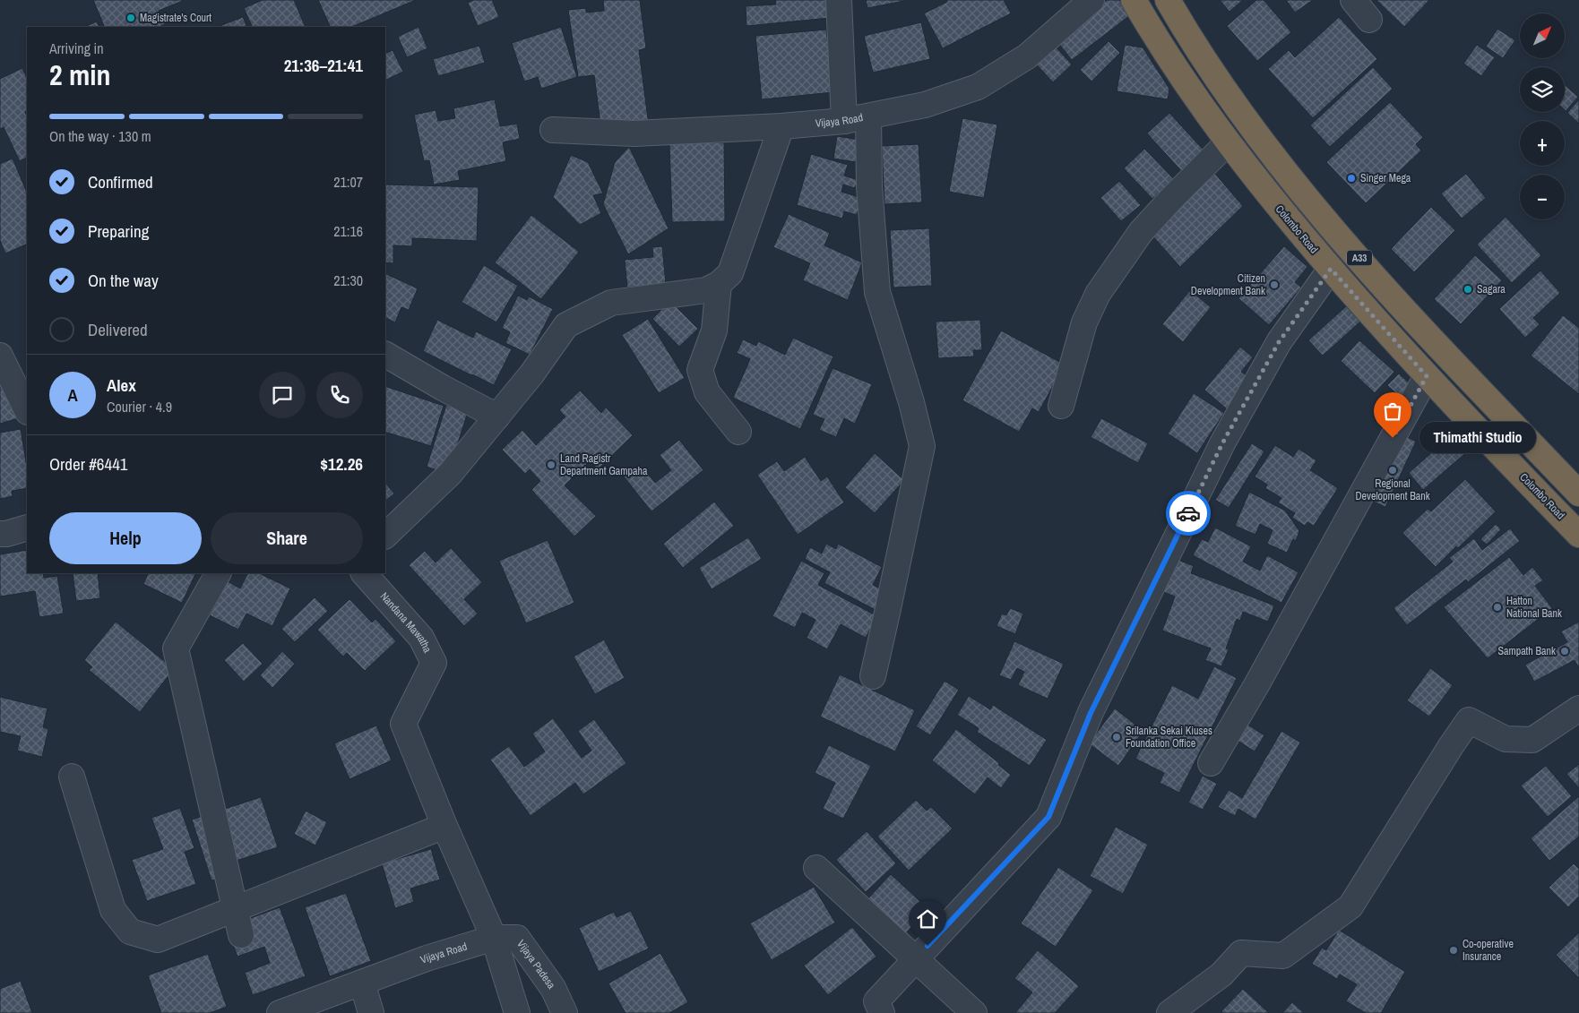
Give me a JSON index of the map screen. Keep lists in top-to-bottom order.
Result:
{
  "streets": {
    "highway": ["Colombo Road", "A33"],
    "street": ["Vijaya Road", "Nandana Mawatha", "Vijaya Padesa"]
  },
  "crossings": [
    ["Vijaya Road", "Vijaya Padesa"]
  ],
  "places": [
    "Magistrate's Court",
    "Singer Mega",
    "Citizen Development Bank",
    "Sagara",
    "Thimathi Studio",
    "Land Ragistr Department Gampaha",
    "Regional Development Bank",
    "Hatton National Bank",
    "Sampath Bank",
    "Srilanka Sekai Kiuses Foundation Office",
    "Co-operative Insurance"
  ],
  "north": "top right",
  "page": {
    "map_buttons": ["+", "−"],
    "heading": ["2 min", "Arriving in", "21:36–21:41"],
    "panel": [
      "Alex",
      "Courier · 4.9",
      "Order #6441",
      "$12.26"
    ],
    "bar": "On the way · 130 m",
    "list": [
      ["Confirmed", "21:07"],
      ["Preparing", "21:16"],
      ["On the way", "21:30"],
      "Delivered"
    ],
    "round": "A",
    "bubble": "Thimathi Studio",
    "buttons": ["Help", "Share"]
  }
}
